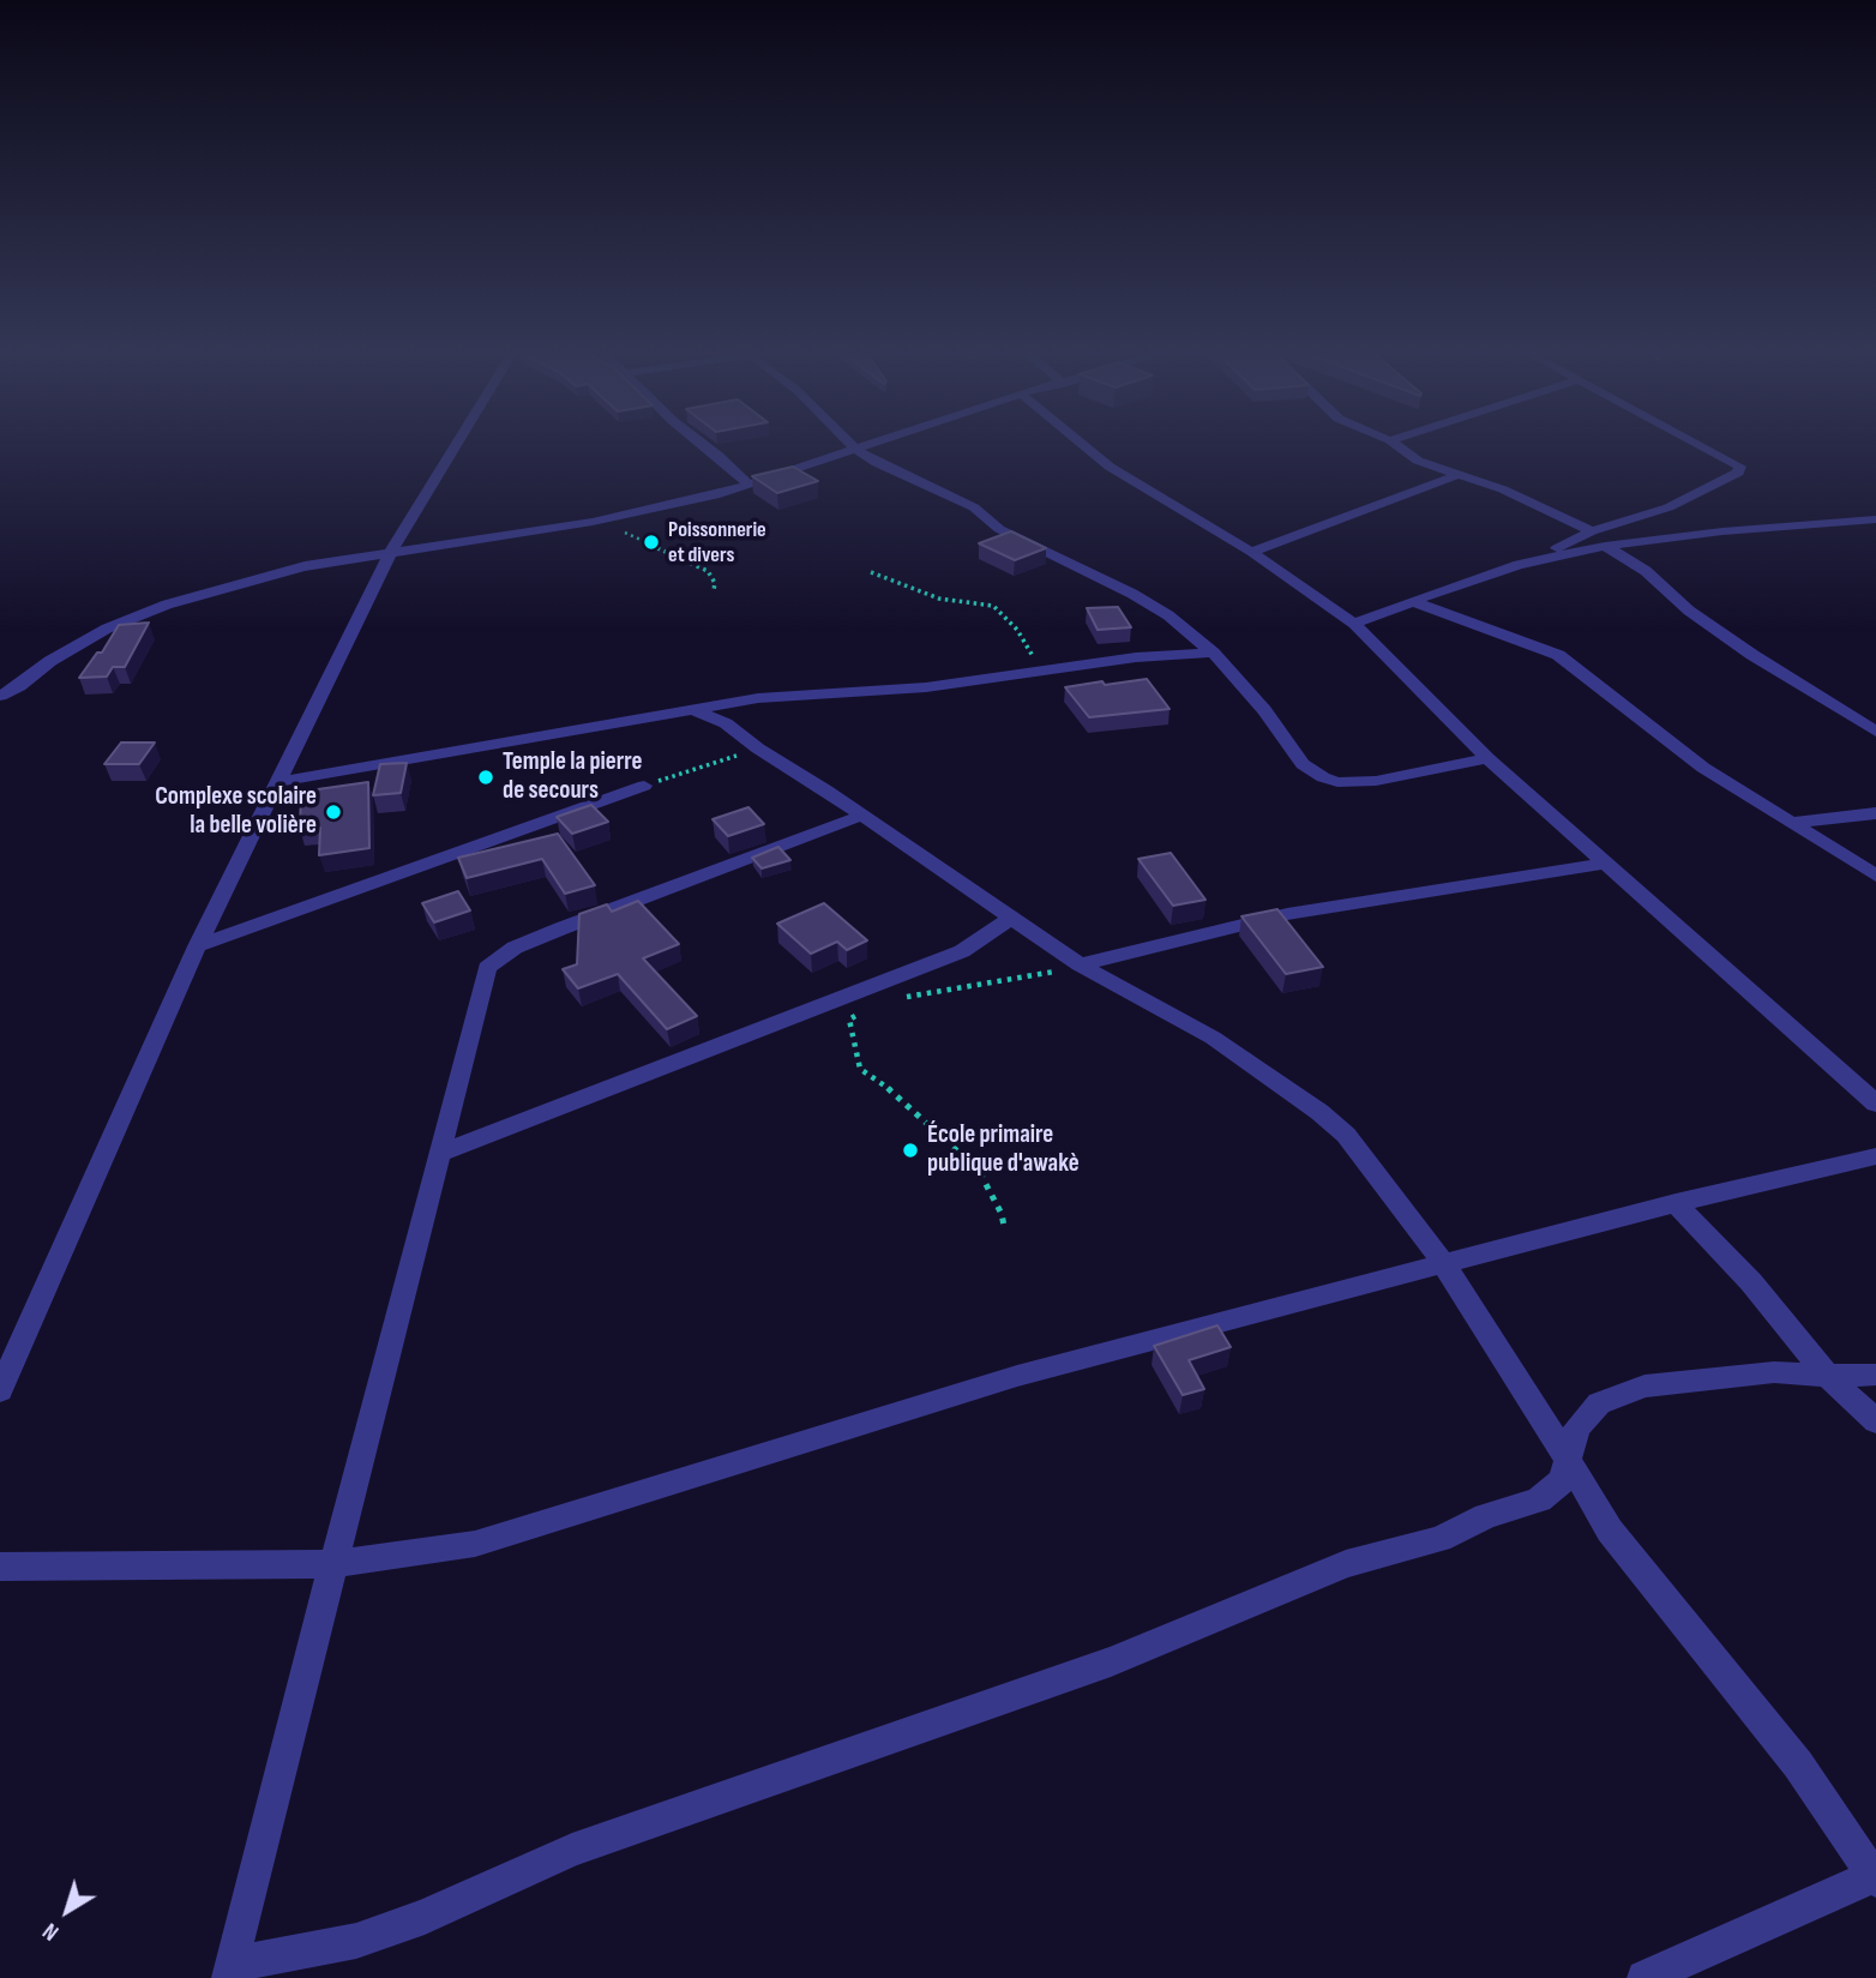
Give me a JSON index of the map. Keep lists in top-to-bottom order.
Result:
{
  "places": [
    "Poissonnerie et divers",
    "Temple la pierre de secours",
    "Complexe scolaire la belle volière",
    "École primaire publique d'awakè"
  ],
  "north": "bottom left"
}
